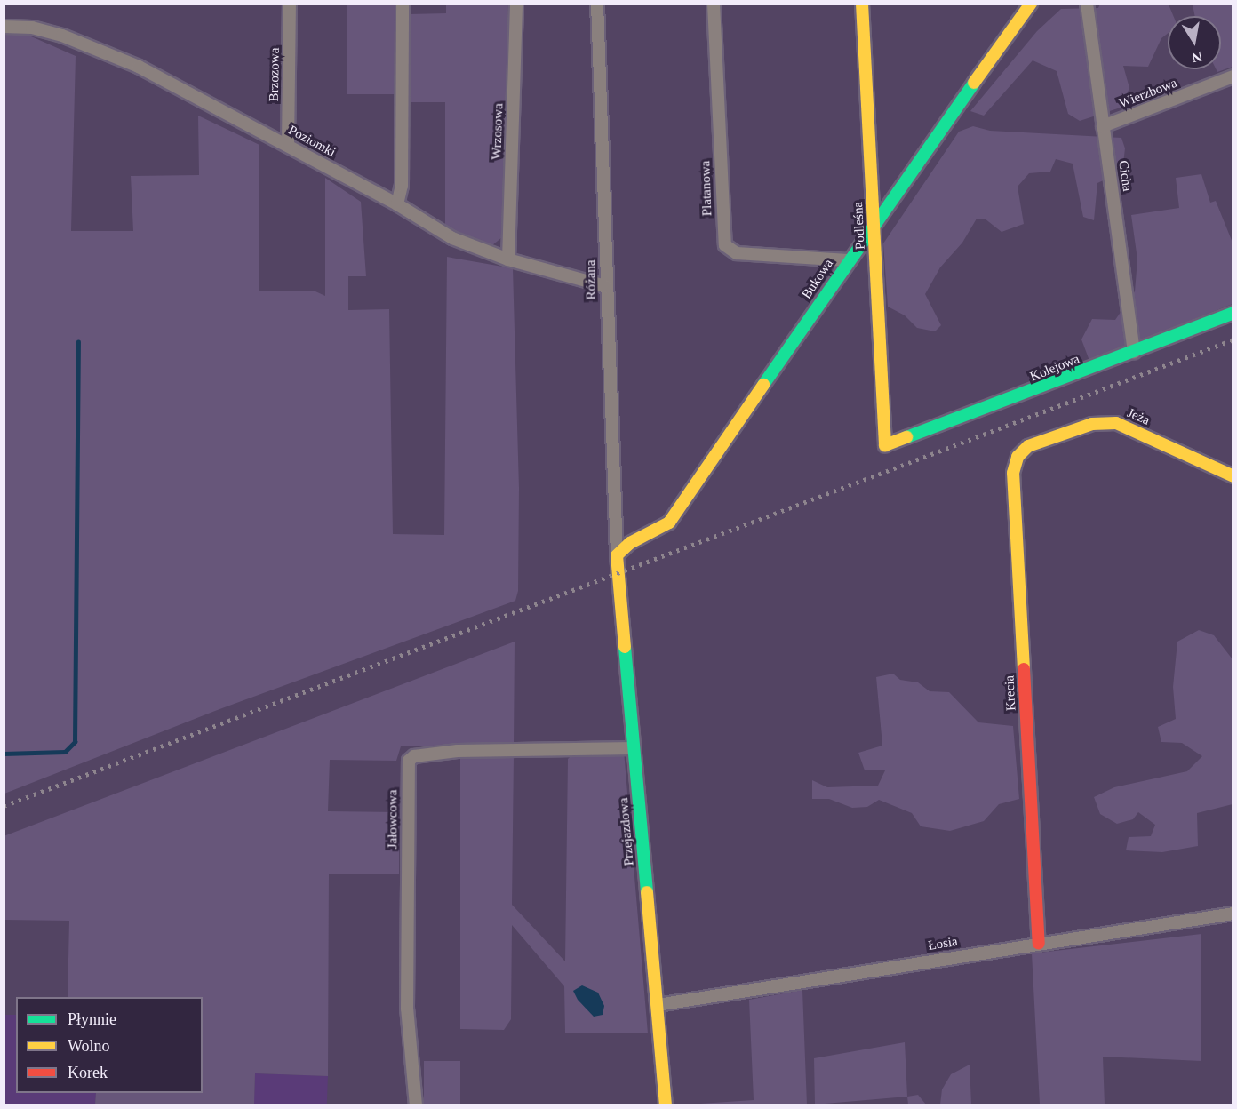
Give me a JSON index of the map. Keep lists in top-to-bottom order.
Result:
{
  "streets": {
    "street": [
      "Brzozowa",
      "Wierzbowa",
      "Wrzosowa",
      "Poziomki",
      "Cicha",
      "Platanowa",
      "Podleśna",
      "Bukowa",
      "Różana",
      "Kolejowa",
      "Jeża",
      "Krecia",
      "Jałowcowa",
      "Przejazdowa",
      "Łosia"
    ]
  },
  "crossings": [
    ["Brzozowa", "Poziomki"],
    ["Wierzbowa", "Cicha"],
    ["Wrzosowa", "Poziomki"],
    ["Poziomki", "Różana"],
    ["Cicha", "Kolejowa"],
    ["Platanowa", "Bukowa"],
    ["Podleśna", "Bukowa"],
    ["Podleśna", "Kolejowa"],
    ["Bukowa", "Różana"],
    ["Bukowa", "Przejazdowa"],
    ["Różana", "Przejazdowa"],
    ["Jeża", "Krecia"],
    ["Krecia", "Łosia"],
    ["Jałowcowa", "Przejazdowa"],
    ["Przejazdowa", "Łosia"]
  ],
  "legend": ["Płynnie", "Wolno", "Korek"],
  "north": "bottom"
}
